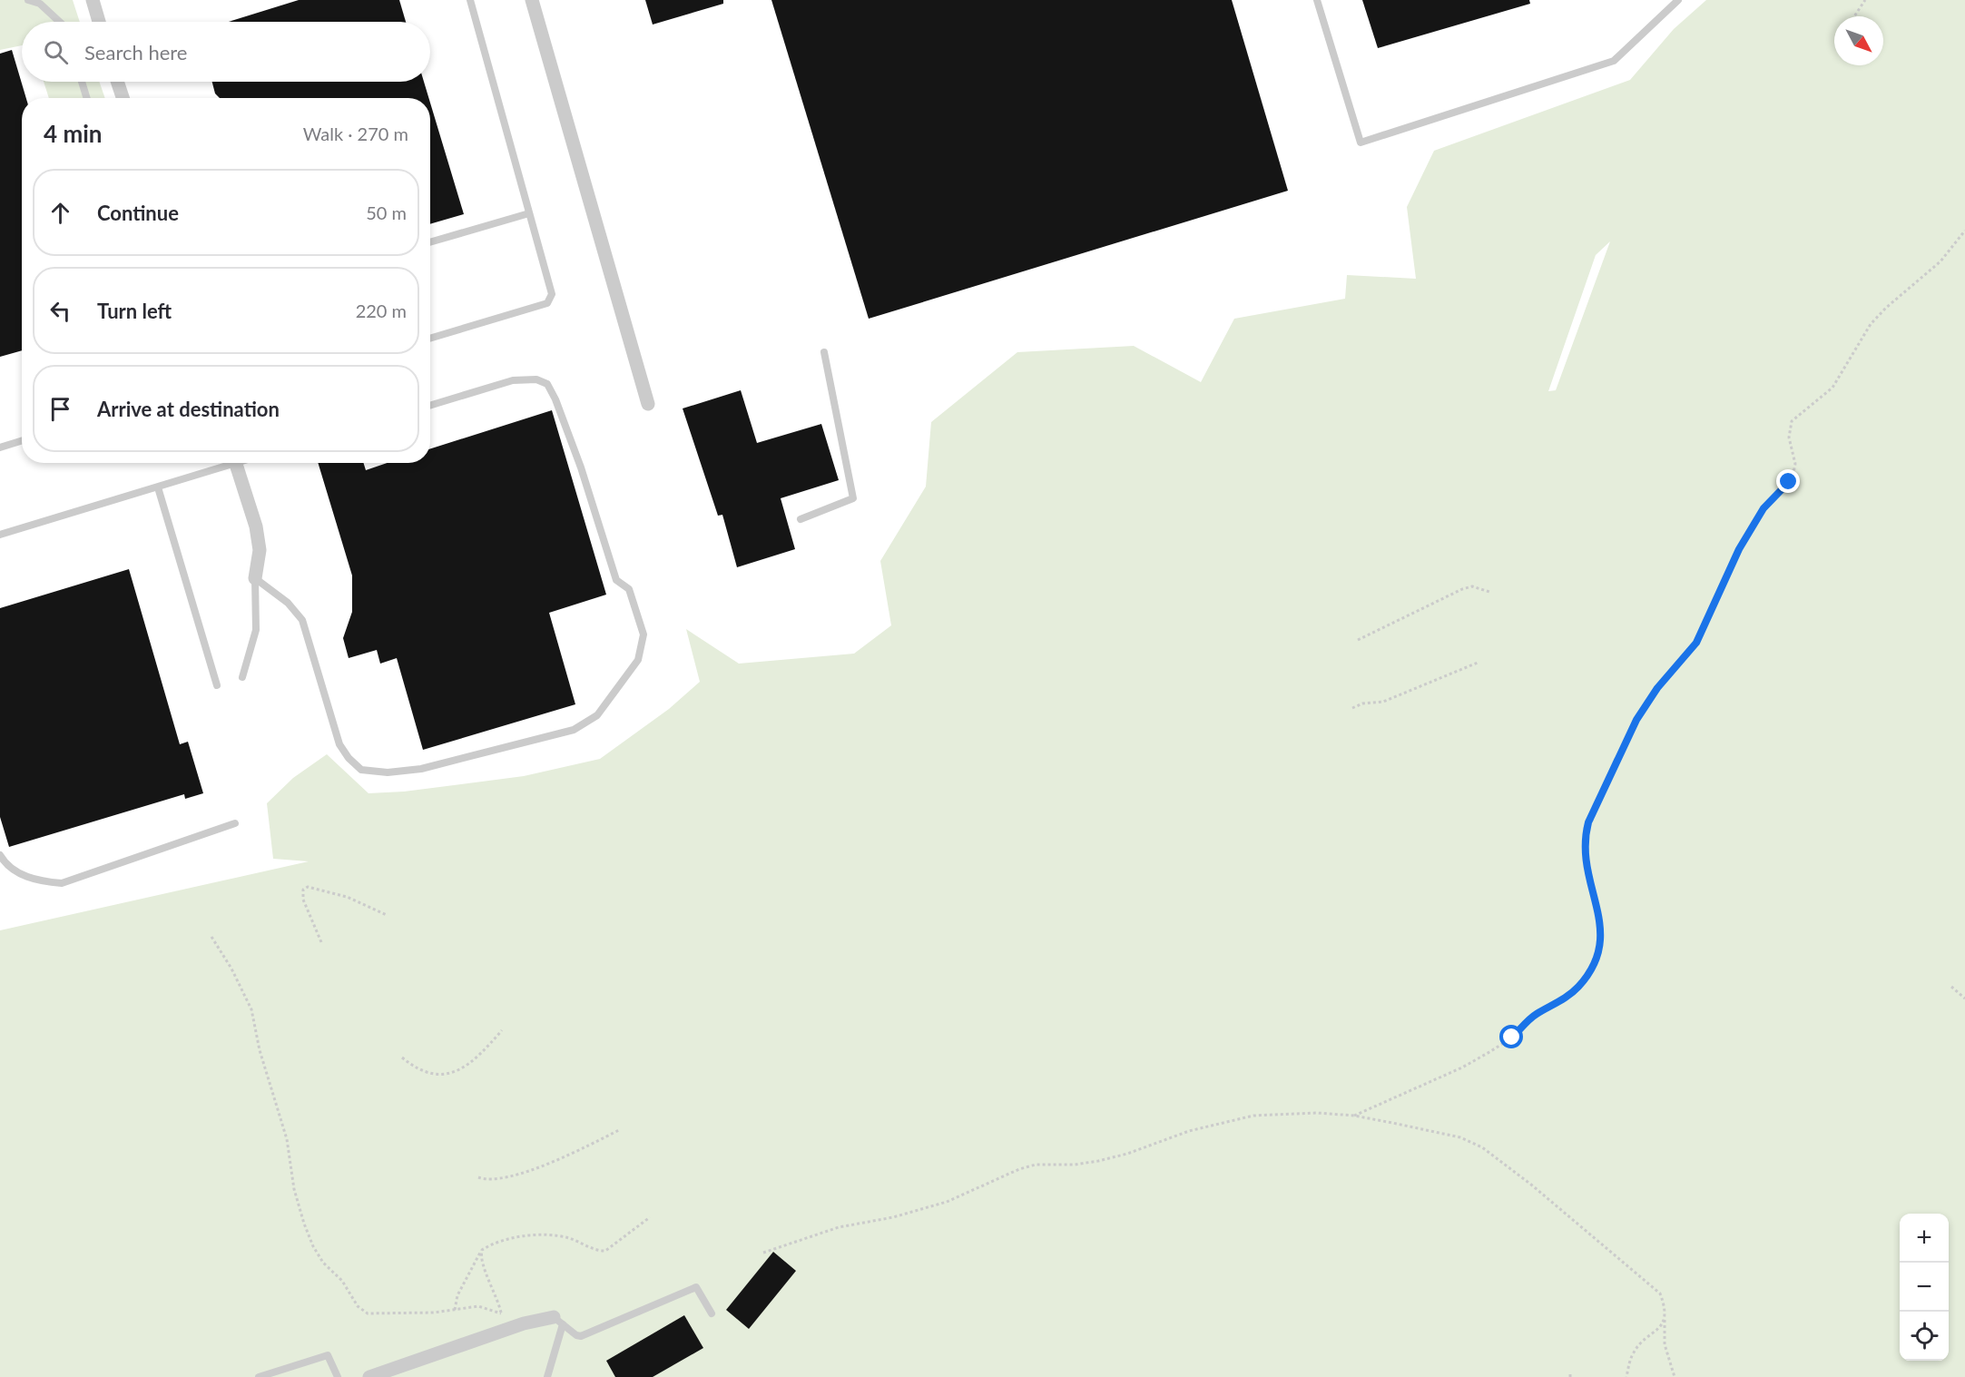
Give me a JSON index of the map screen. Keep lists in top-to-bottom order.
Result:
{
  "north": "bottom right",
  "page": {
    "search": "Search here",
    "heading": ["4 min", "Walk · 270 m"],
    "list": [
      ["Continue", "50 m"],
      ["Turn left", "220 m"],
      "Arrive at destination"
    ],
    "map_buttons": ["+", "−"]
  }
}
